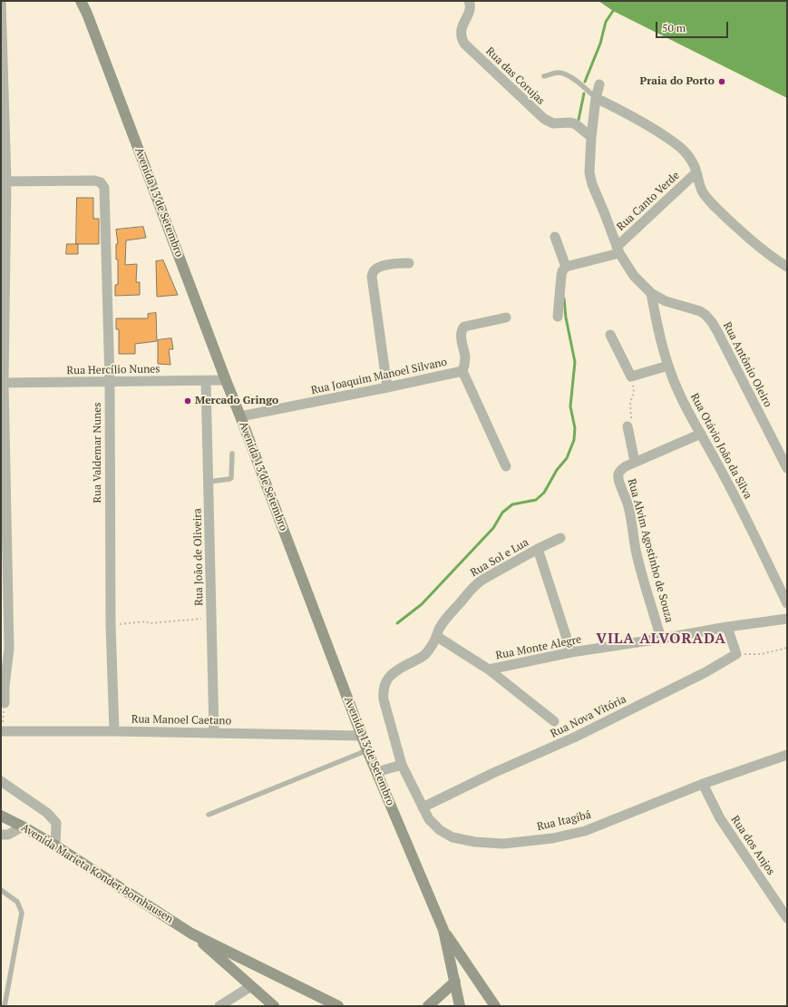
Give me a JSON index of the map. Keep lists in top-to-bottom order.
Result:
{
  "streets": {
    "main road": ["Avenida 13 de Setembro", "Avenida Marieta Konder Bornhausen"],
    "street": [
      "Rua das Corujas",
      "Rua Canto Verde",
      "Rua Antônio Oleiro",
      "Rua Hercílio Nunes",
      "Rua Joaquim Manoel Silvano",
      "Rua Otávio João da Silva",
      "Rua Valdemar Nunes",
      "Rua Alvim Agostinho de Souza",
      "Rua João de Oliveira",
      "Rua Sol e Lua",
      "Rua Monte Alegre",
      "Rua Nova Vitória",
      "Rua Manoel Caetano",
      "Rua Itagibá",
      "Rua dos Anjos"
    ]
  },
  "crossings": [
    ["Rua das Corujas", "Rua Antônio Oleiro"],
    ["Rua Canto Verde", "Rua Antônio Oleiro"],
    ["Avenida 13 de Setembro", "Rua Hercílio Nunes"],
    ["Avenida 13 de Setembro", "Rua Joaquim Manoel Silvano"],
    ["Avenida 13 de Setembro", "Rua Manoel Caetano"],
    ["Rua Antônio Oleiro", "Rua Otávio João da Silva"],
    ["Rua Hercílio Nunes", "Rua Valdemar Nunes"],
    ["Rua Hercílio Nunes", "Rua João de Oliveira"],
    ["Rua Otávio João da Silva", "Rua Alvim Agostinho de Souza"],
    ["Rua Valdemar Nunes", "Rua Manoel Caetano"],
    ["Rua Alvim Agostinho de Souza", "Rua Monte Alegre"],
    ["Rua João de Oliveira", "Rua Manoel Caetano"],
    ["Rua Sol e Lua", "Rua Monte Alegre"],
    ["Rua Sol e Lua", "Rua Itagibá"],
    ["Rua Nova Vitória", "Rua Itagibá"],
    ["Rua Itagibá", "Rua dos Anjos"]
  ],
  "districts": ["VILA ALVORADA"],
  "places": ["Praia do Porto", "Mercado Gringo"],
  "scale_bar": "50 m"
}
